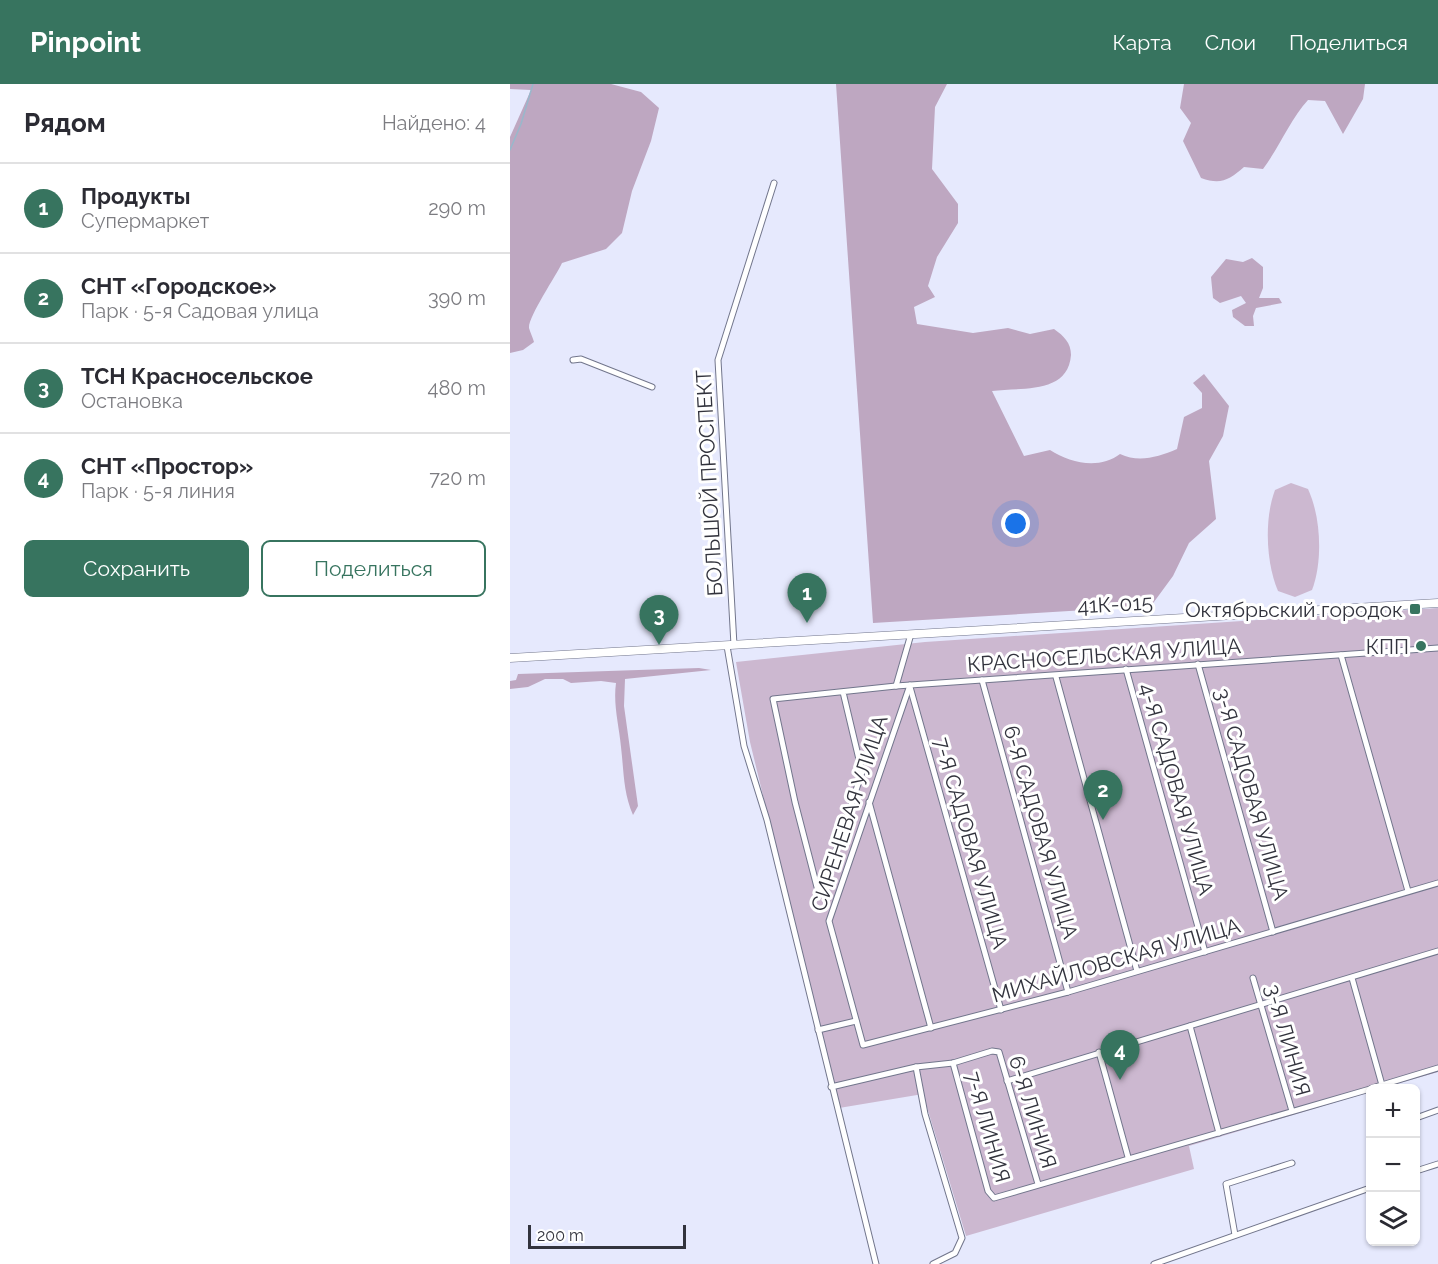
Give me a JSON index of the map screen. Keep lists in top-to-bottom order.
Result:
{
  "streets": {
    "main road": ["41К-015"],
    "street": [
      "БОЛЬШОЙ ПРОСПЕКТ",
      "КРАСНОСЕЛЬСКАЯ УЛИЦА",
      "4-Я САДОВАЯ УЛИЦА",
      "3-Я САДОВАЯ УЛИЦА",
      "СИРЕНЕВАЯ УЛИЦА",
      "6-Я САДОВАЯ УЛИЦА",
      "7-Я САДОВАЯ УЛИЦА",
      "МИХАЙЛОВСКАЯ УЛИЦА",
      "3-Я ЛИНИЯ",
      "6-Я ЛИНИЯ",
      "7-Я ЛИНИЯ"
    ]
  },
  "crossings": [
    ["БОЛЬШОЙ ПРОСПЕКТ", "41К-015"],
    ["КРАСНОСЕЛЬСКАЯ УЛИЦА", "4-Я САДОВАЯ УЛИЦА"],
    ["КРАСНОСЕЛЬСКАЯ УЛИЦА", "3-Я САДОВАЯ УЛИЦА"],
    ["КРАСНОСЕЛЬСКАЯ УЛИЦА", "СИРЕНЕВАЯ УЛИЦА"],
    ["КРАСНОСЕЛЬСКАЯ УЛИЦА", "6-Я САДОВАЯ УЛИЦА"],
    ["КРАСНОСЕЛЬСКАЯ УЛИЦА", "7-Я САДОВАЯ УЛИЦА"],
    ["4-Я САДОВАЯ УЛИЦА", "МИХАЙЛОВСКАЯ УЛИЦА"],
    ["3-Я САДОВАЯ УЛИЦА", "МИХАЙЛОВСКАЯ УЛИЦА"],
    ["СИРЕНЕВАЯ УЛИЦА", "7-Я САДОВАЯ УЛИЦА"],
    ["СИРЕНЕВАЯ УЛИЦА", "МИХАЙЛОВСКАЯ УЛИЦА"],
    ["6-Я САДОВАЯ УЛИЦА", "МИХАЙЛОВСКАЯ УЛИЦА"],
    ["7-Я САДОВАЯ УЛИЦА", "МИХАЙЛОВСКАЯ УЛИЦА"],
    ["6-Я ЛИНИЯ", "7-Я ЛИНИЯ"]
  ],
  "places": {
    "transit": ["Октябрьский городок"],
    "other": ["КПП"]
  },
  "scale_bar": "200 m",
  "page": {
    "header": "Pinpoint",
    "nav": ["Карта", "Слои", "Поделиться"],
    "heading": ["Рядом", "Найдено: 4"],
    "list": [
      {
        "mark": "1",
        "name": "Продукты",
        "note": "Супермаркет",
        "value": "290 m"
      },
      {
        "mark": "2",
        "name": "СНТ «Городское»",
        "note": "Парк · 5-я Садовая улица",
        "value": "390 m"
      },
      {
        "mark": "3",
        "name": "ТСН Красносельское",
        "note": "Остановка",
        "value": "480 m"
      },
      {
        "mark": "4",
        "name": "СНТ «Простор»",
        "note": "Парк · 5-я линия",
        "value": "720 m"
      }
    ],
    "buttons": ["Сохранить", "Поделиться"],
    "pins": [
      "1",
      "3",
      "2",
      "4"
    ],
    "map_buttons": ["+", "−"],
    "scale": "200 m"
  }
}
